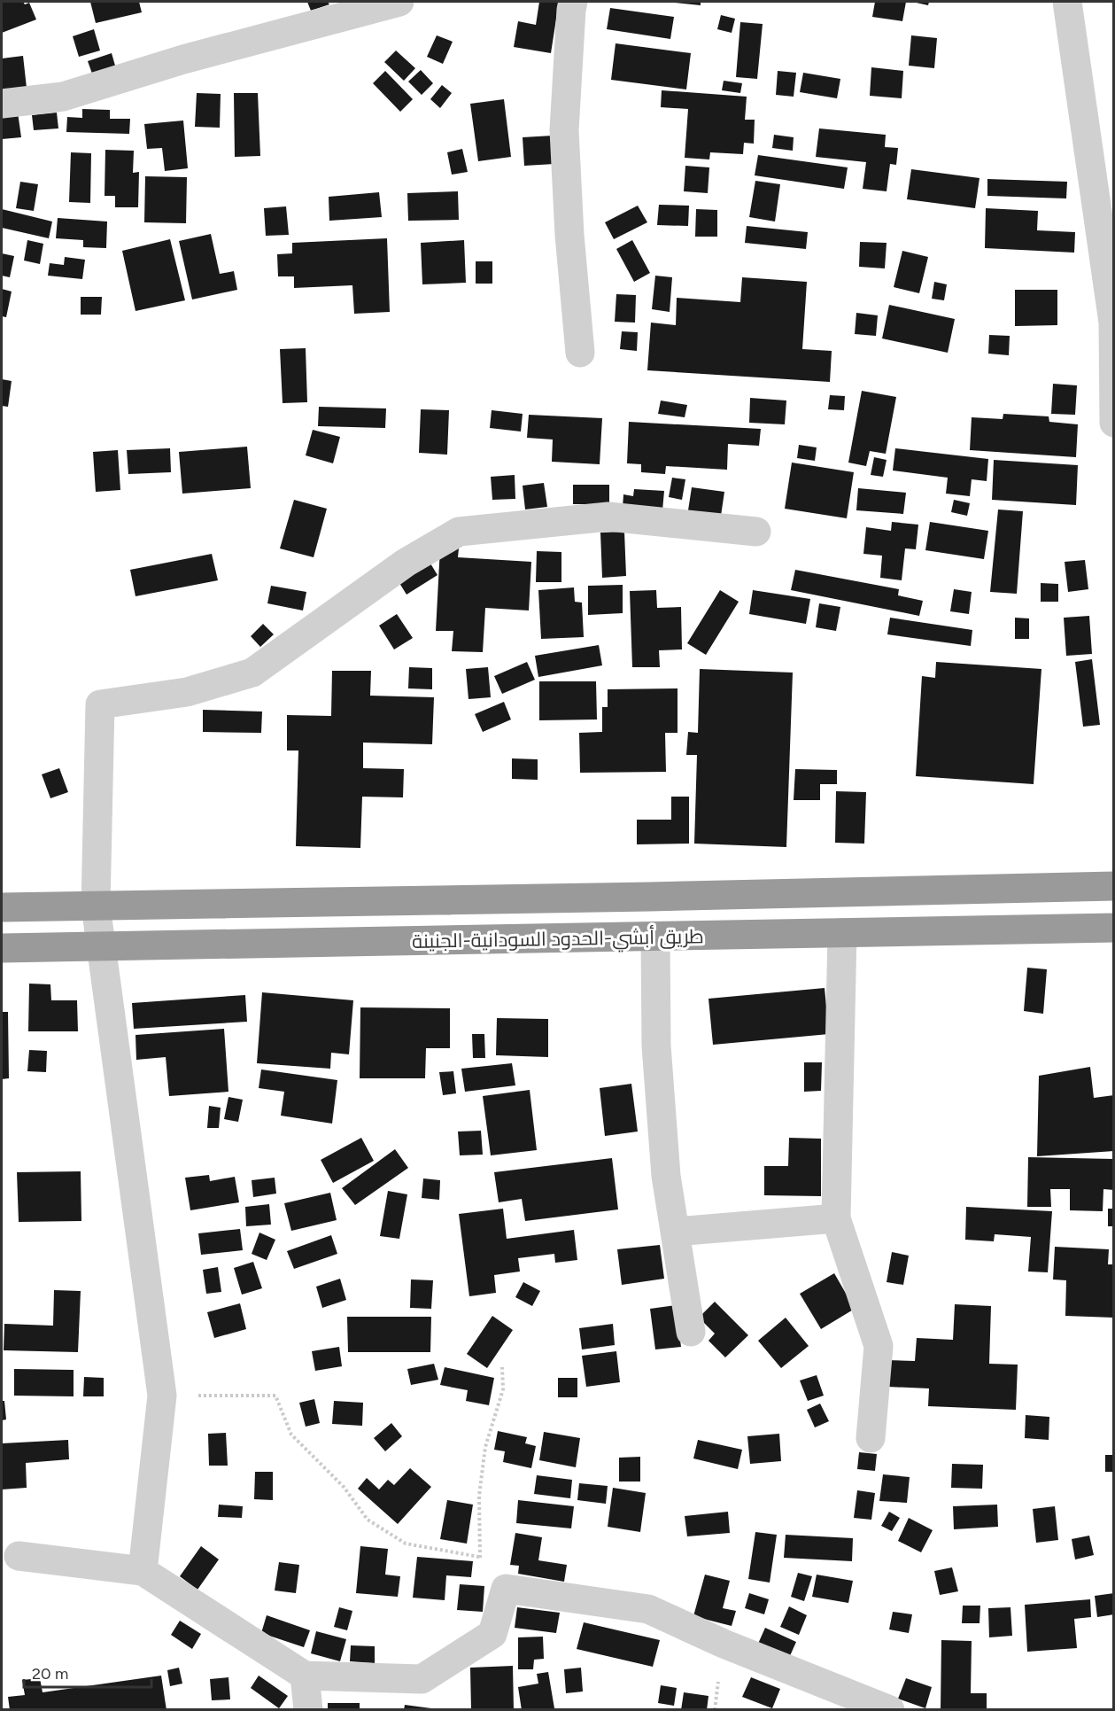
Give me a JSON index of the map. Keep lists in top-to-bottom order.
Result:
{
  "streets": {
    "highway": ["طريق أبشي-الحدود السودانية-الجنينة"]
  },
  "scale_bar": "20 m"
}
